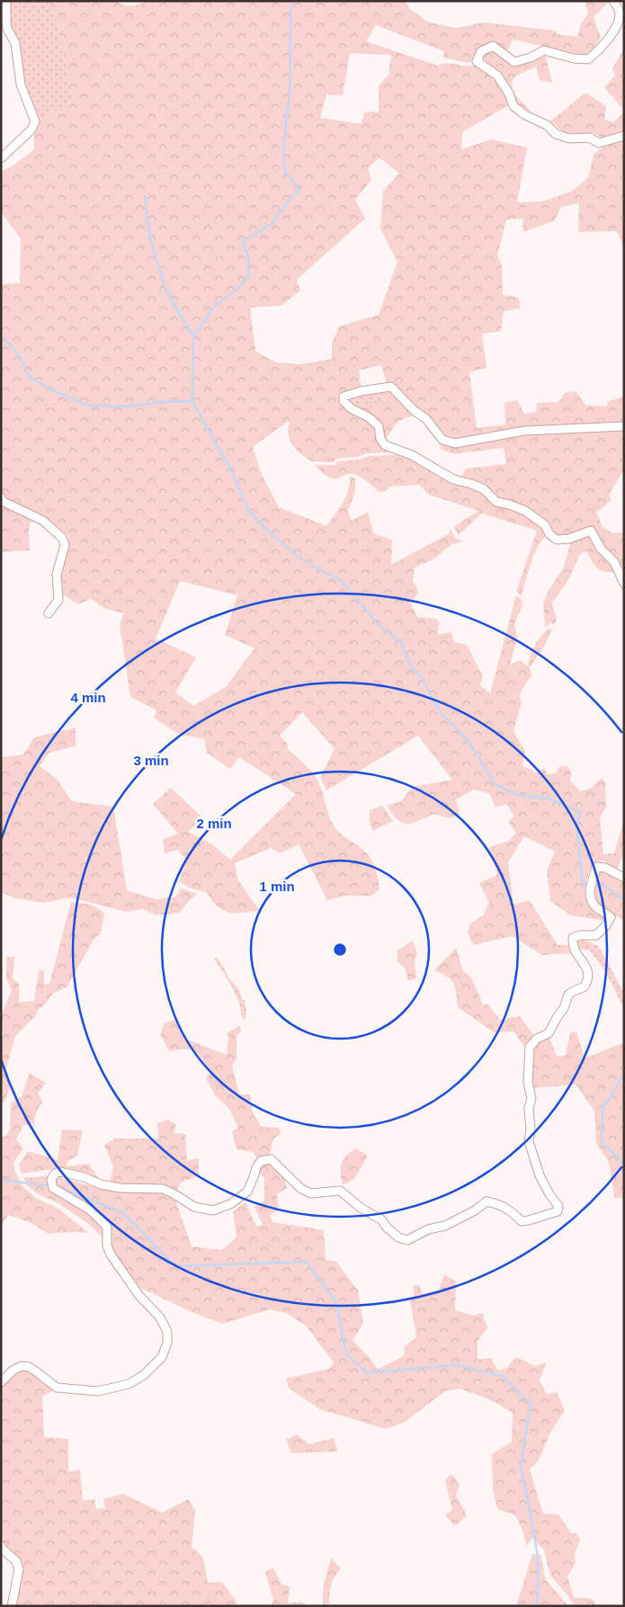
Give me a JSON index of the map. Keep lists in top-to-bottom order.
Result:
{
  "rings": [
    "4 min",
    "3 min",
    "2 min",
    "1 min"
  ]
}
